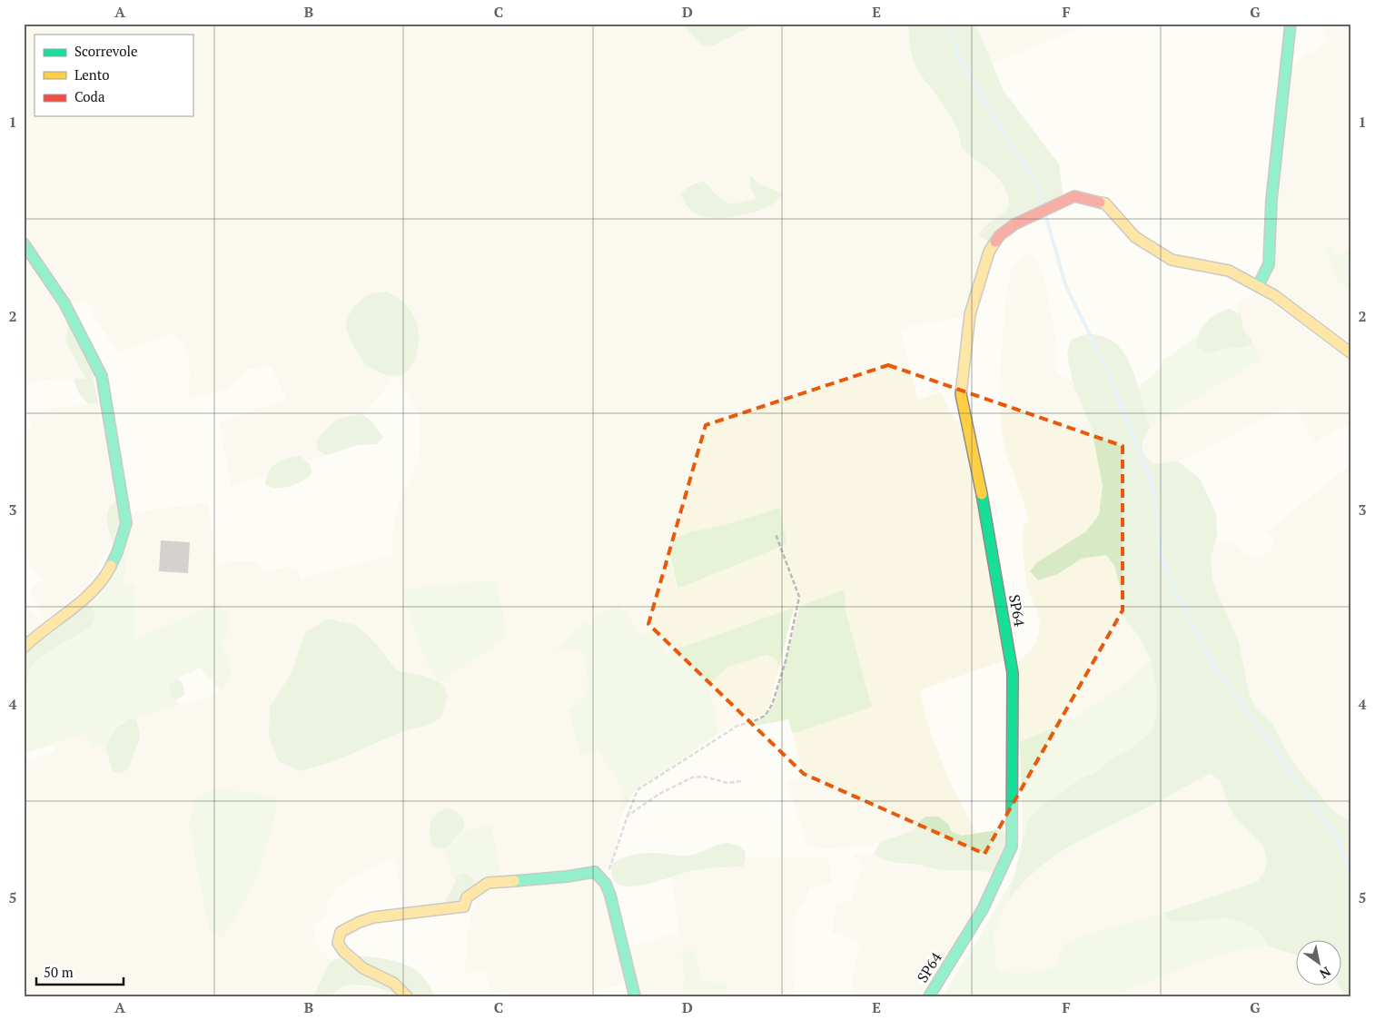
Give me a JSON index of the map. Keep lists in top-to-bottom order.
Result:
{
  "streets": {
    "street": ["SP64"]
  },
  "legend": ["Scorrevole", "Lento", "Coda"],
  "scale_bar": "50 m",
  "north": "bottom right",
  "grid": {
    "columns": [
      "A",
      "B",
      "C",
      "D",
      "E",
      "F",
      "G"
    ],
    "rows": [
      "1",
      "2",
      "3",
      "4",
      "5"
    ]
  }
}
